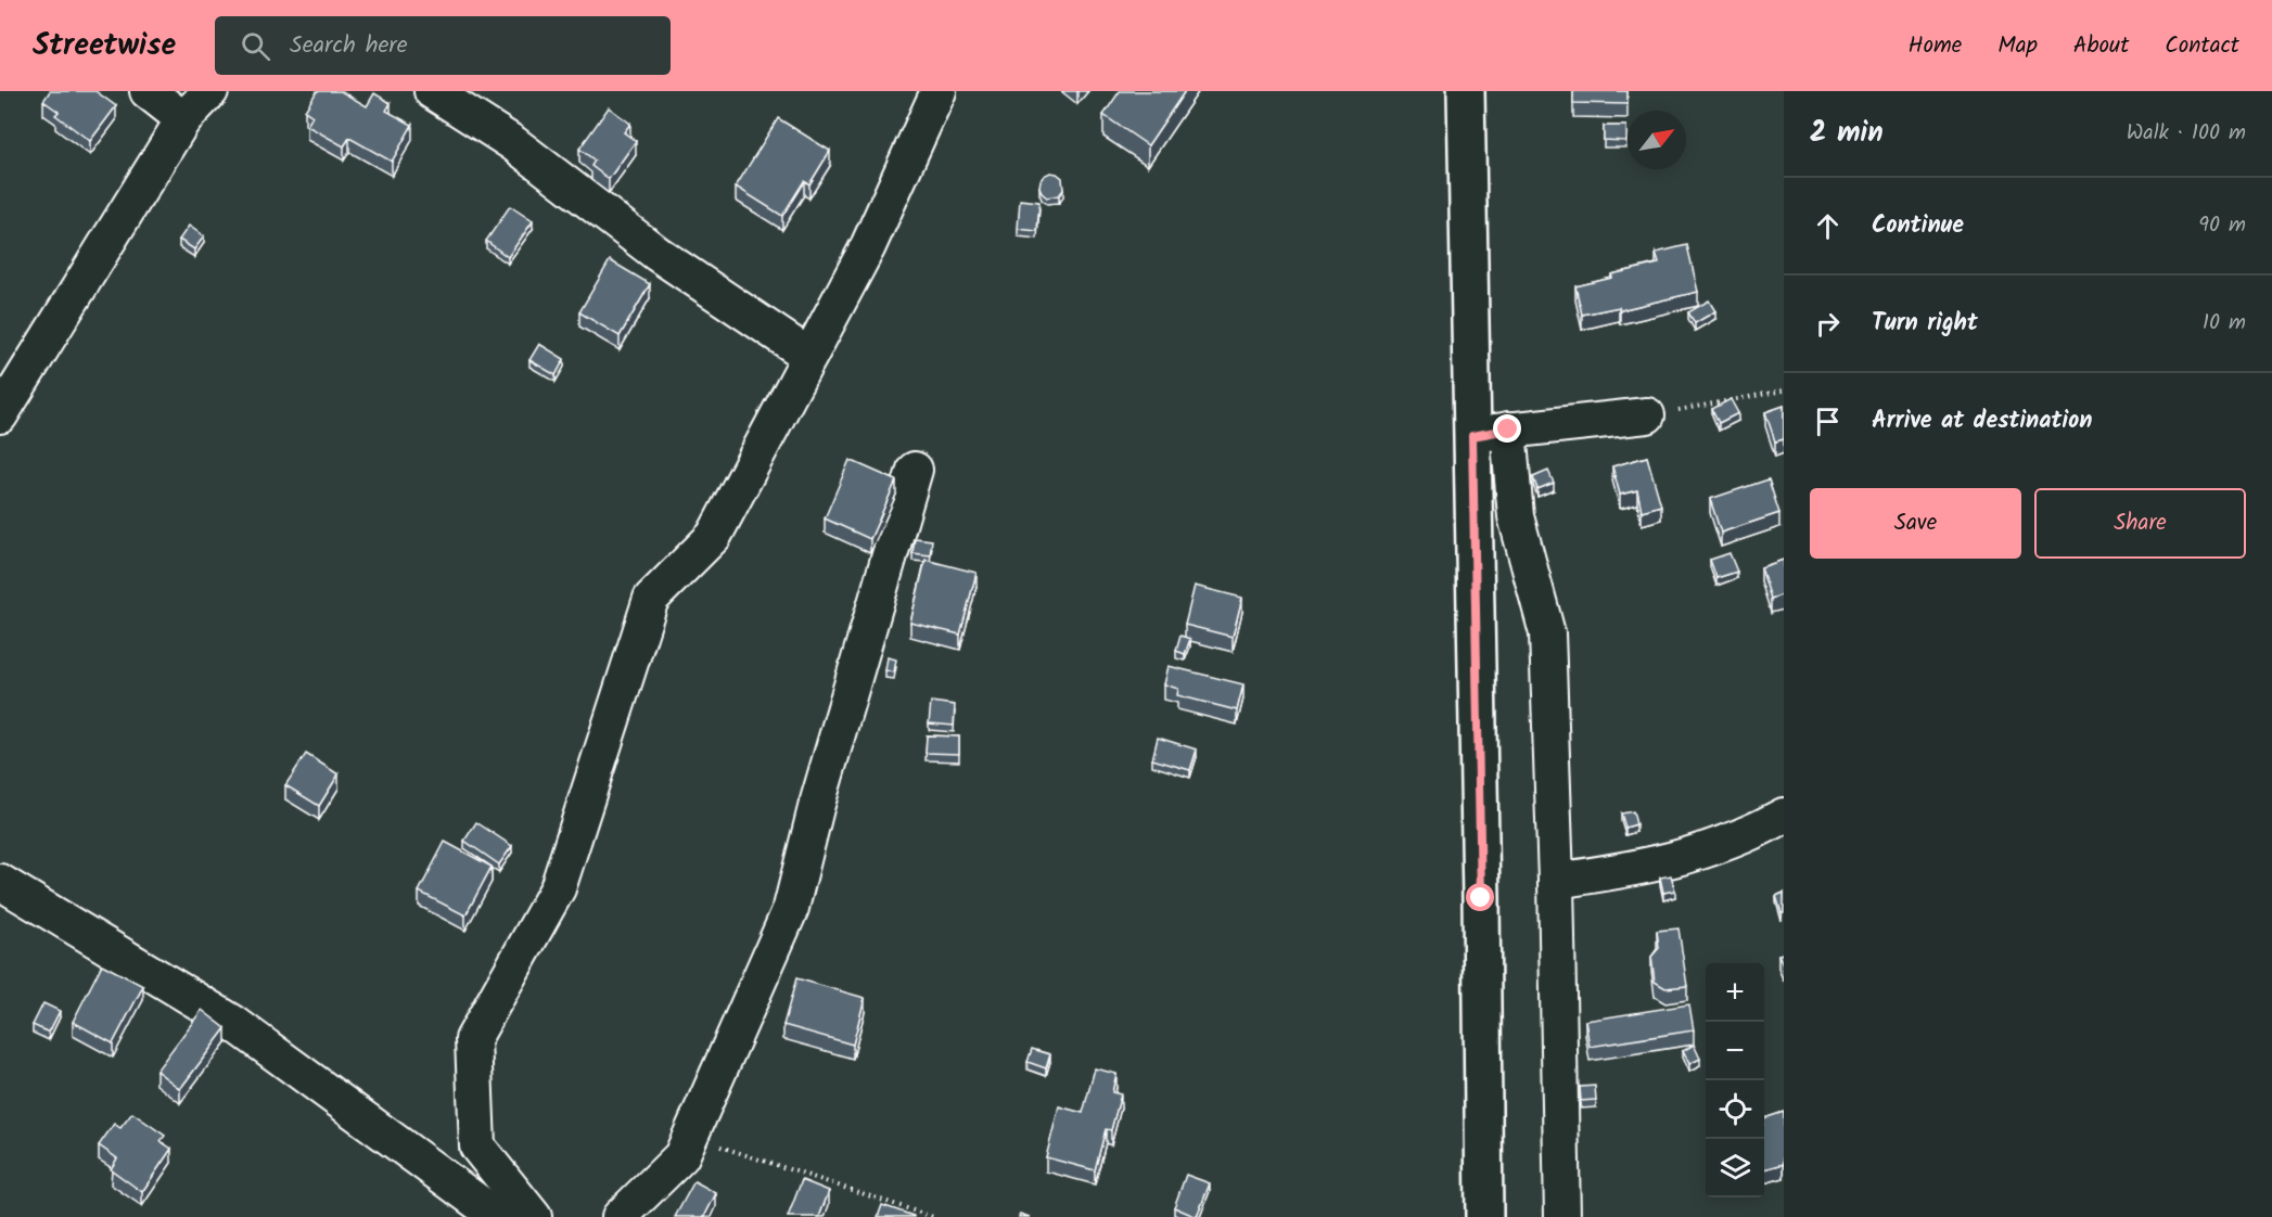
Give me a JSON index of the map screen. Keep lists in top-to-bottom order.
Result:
{
  "north": "top right",
  "page": {
    "header": "Streetwise",
    "search": "Search here",
    "nav": [
      "Home",
      "Map",
      "About",
      "Contact"
    ],
    "heading": ["2 min", "Walk · 100 m"],
    "list": [
      ["Continue", "90 m"],
      ["Turn right", "10 m"],
      "Arrive at destination"
    ],
    "buttons": ["Save", "Share"],
    "map_buttons": ["+", "−"]
  }
}
